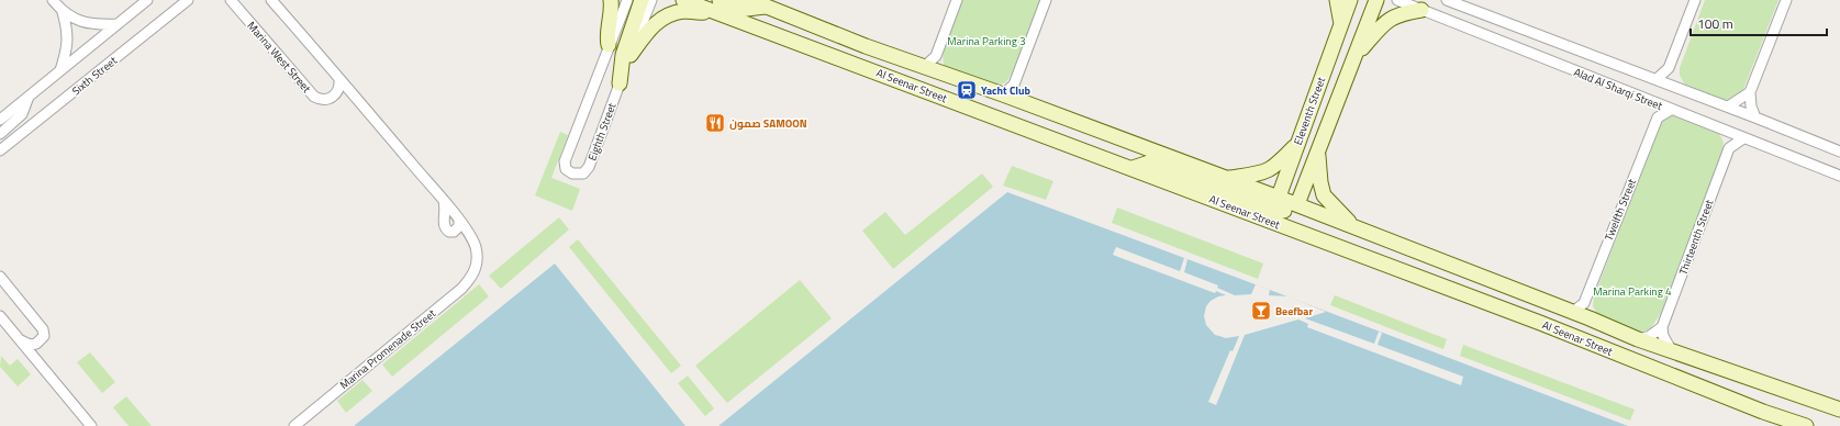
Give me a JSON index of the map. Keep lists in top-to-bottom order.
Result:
{
  "streets": {
    "street": [
      "Marina West Street",
      "Sixth Street",
      "Al Seenar Street",
      "Alad Al Sharqi Street",
      "Eleventh Street",
      "Eighth Street",
      "Twelfth Street",
      "Thirteenth Street",
      "Marina Promenade Street"
    ]
  },
  "crossings": [
    ["Al Seenar Street", "Eleventh Street"],
    ["Al Seenar Street", "Twelfth Street"]
  ],
  "parks": ["Marina Parking 3", "Marina Parking 4"],
  "places": {
    "station": ["Yacht Club"],
    "restaurant": ["صمون SAMOON"],
    "bar": ["Beefbar"]
  },
  "scale_bar": "100 m"
}
